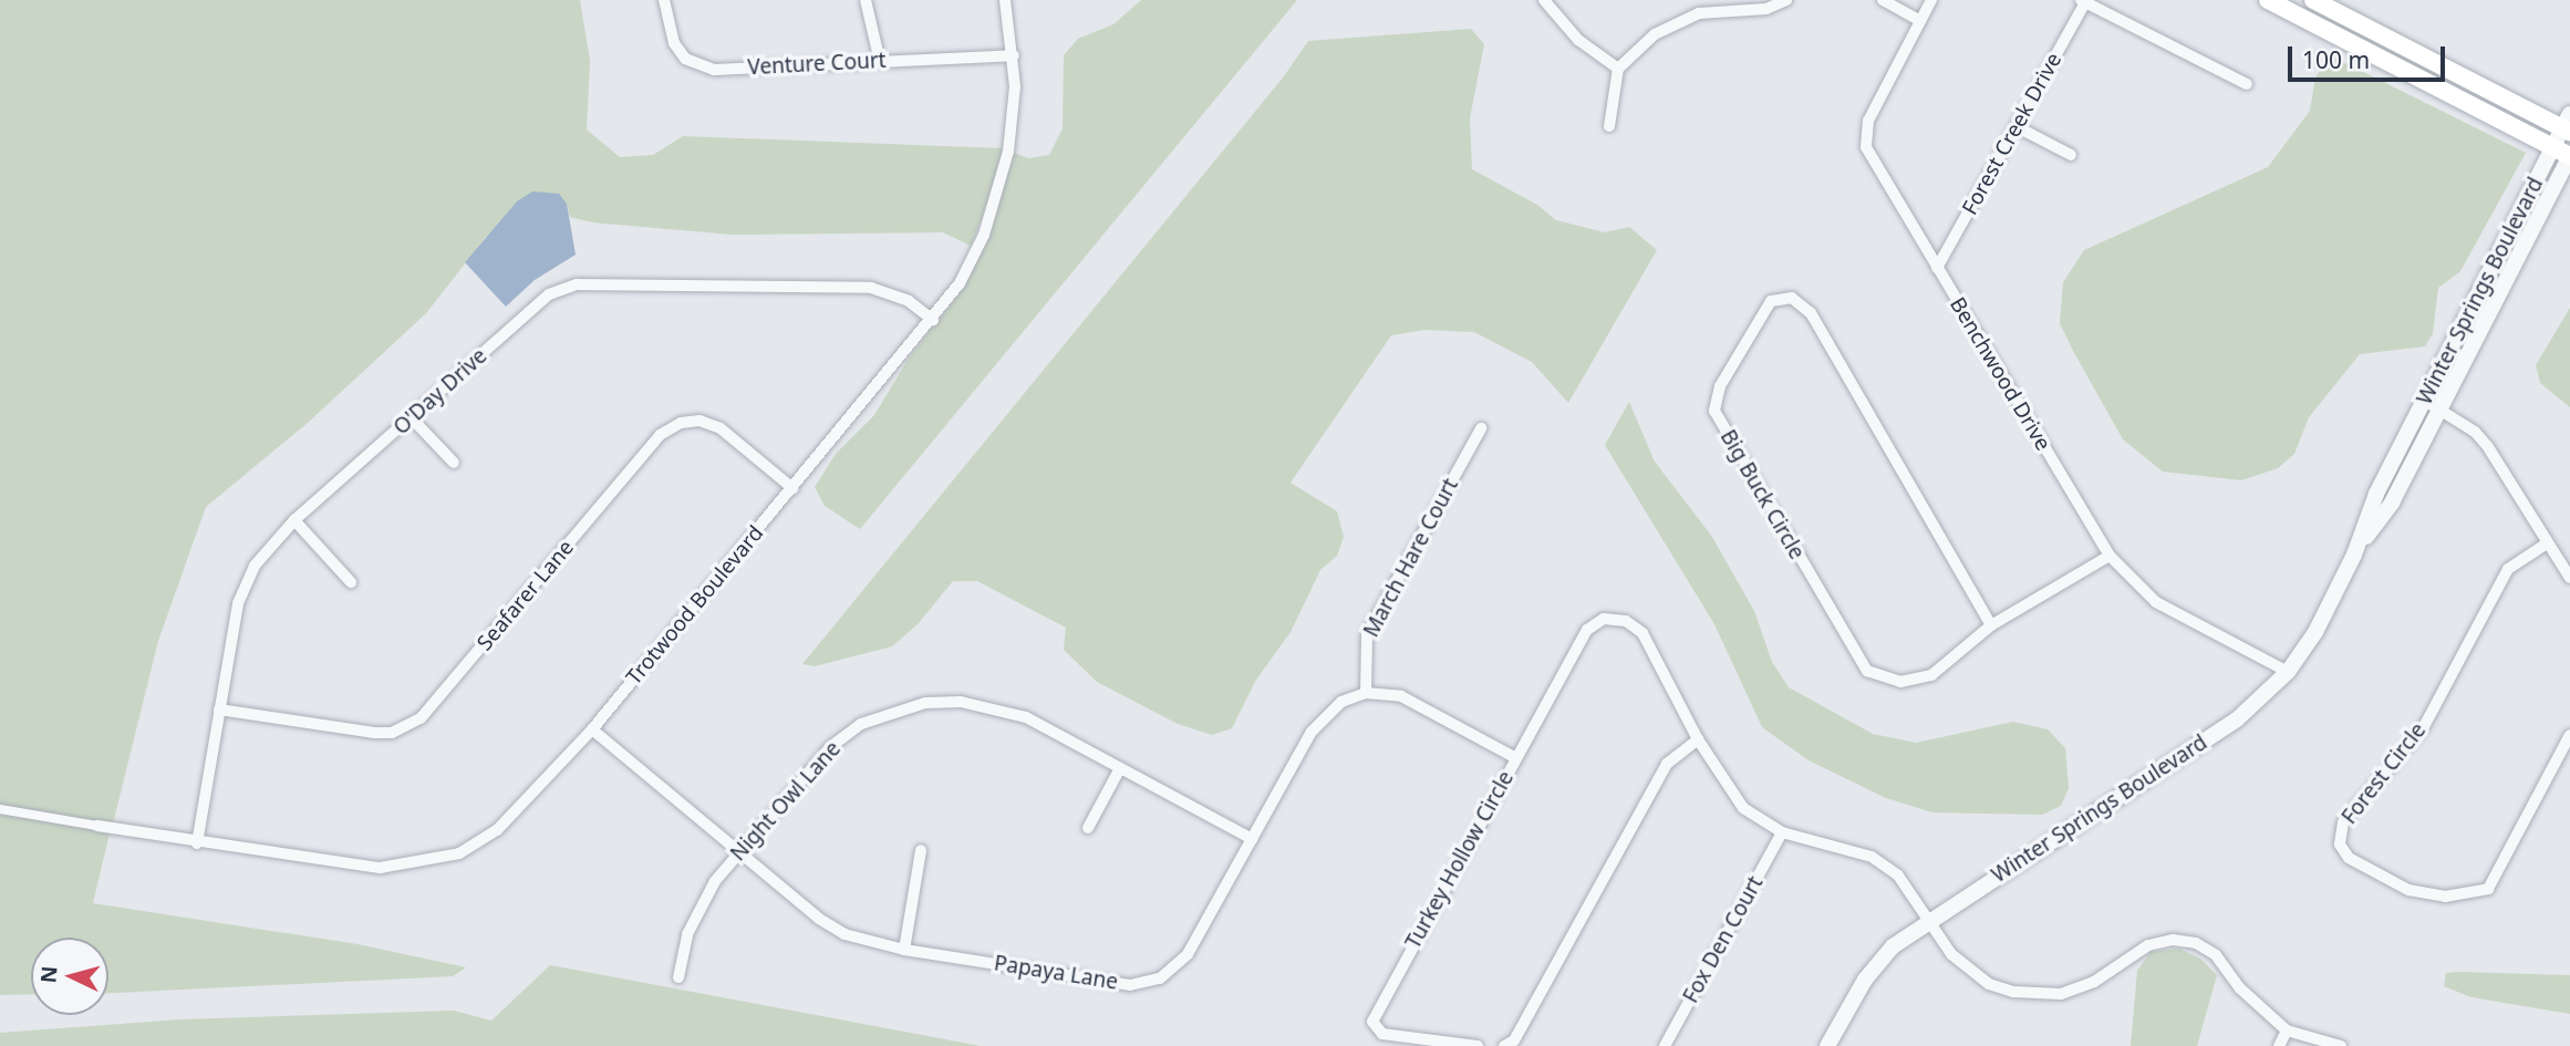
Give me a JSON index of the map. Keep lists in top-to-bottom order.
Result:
{
  "streets": {
    "street": [
      "Venture Court",
      "Forest Creek Drive",
      "Winter Springs Boulevard",
      "Benchwood Drive",
      "O'Day Drive",
      "Big Buck Circle",
      "March Hare Court",
      "Seafarer Lane",
      "Trotwood Boulevard",
      "Forest Circle",
      "Night Owl Lane",
      "Turkey Hollow Circle",
      "Fox Den Court",
      "Papaya Lane"
    ]
  },
  "crossings": [
    ["Venture Court", "Trotwood Boulevard"],
    ["Forest Creek Drive", "Benchwood Drive"],
    ["Winter Springs Boulevard", "Benchwood Drive"],
    ["Benchwood Drive", "Big Buck Circle"],
    ["O'Day Drive", "Seafarer Lane"],
    ["O'Day Drive", "Trotwood Boulevard"],
    ["March Hare Court", "Papaya Lane"],
    ["Seafarer Lane", "Trotwood Boulevard"],
    ["Trotwood Boulevard", "Papaya Lane"],
    ["Night Owl Lane", "Papaya Lane"]
  ],
  "scale_bar": "100 m",
  "north": "left"
}
